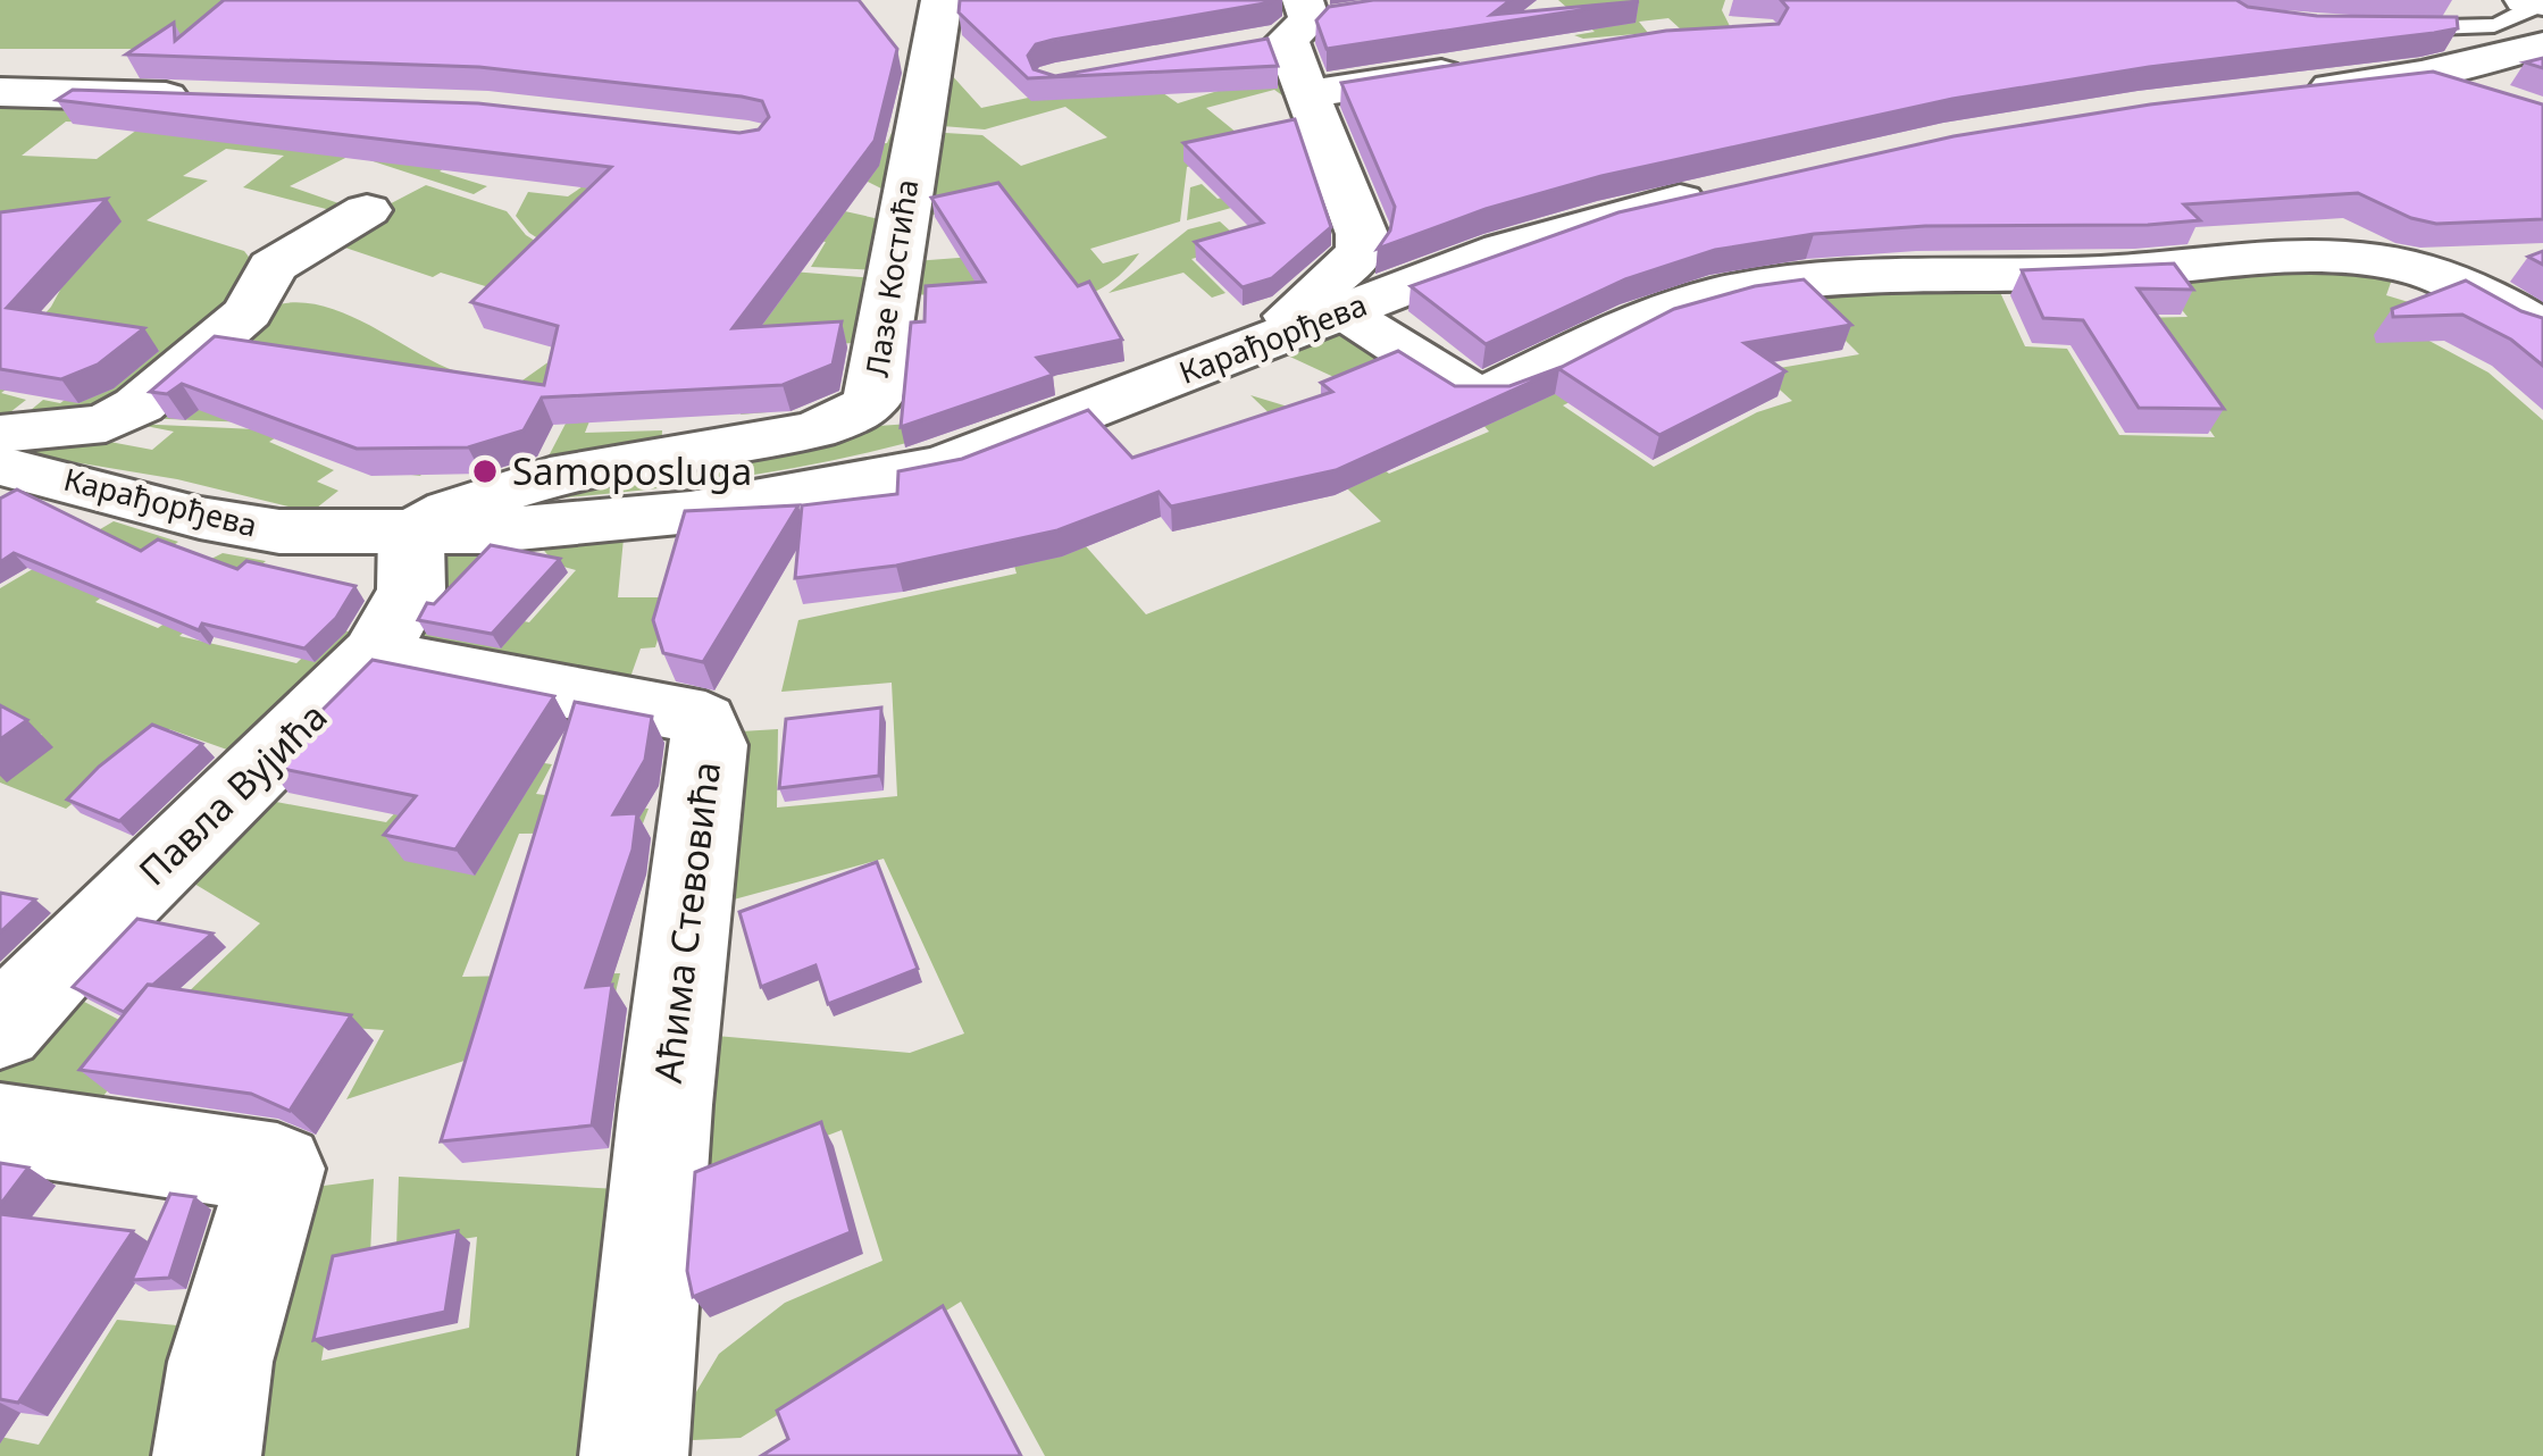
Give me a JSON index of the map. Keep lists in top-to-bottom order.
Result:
{
  "streets": {
    "street": [
      "Лазе Костића",
      "Карађорђева",
      "Павла Вујића",
      "Аћима Стевовића"
    ]
  },
  "crossings": [
    ["Лазе Костића", "Карађорђева"],
    ["Лазе Костића", "Павла Вујића"],
    ["Карађорђева", "Павла Вујића"],
    ["Павла Вујића", "Аћима Стевовића"]
  ],
  "places": ["Samoposluga"]
}
